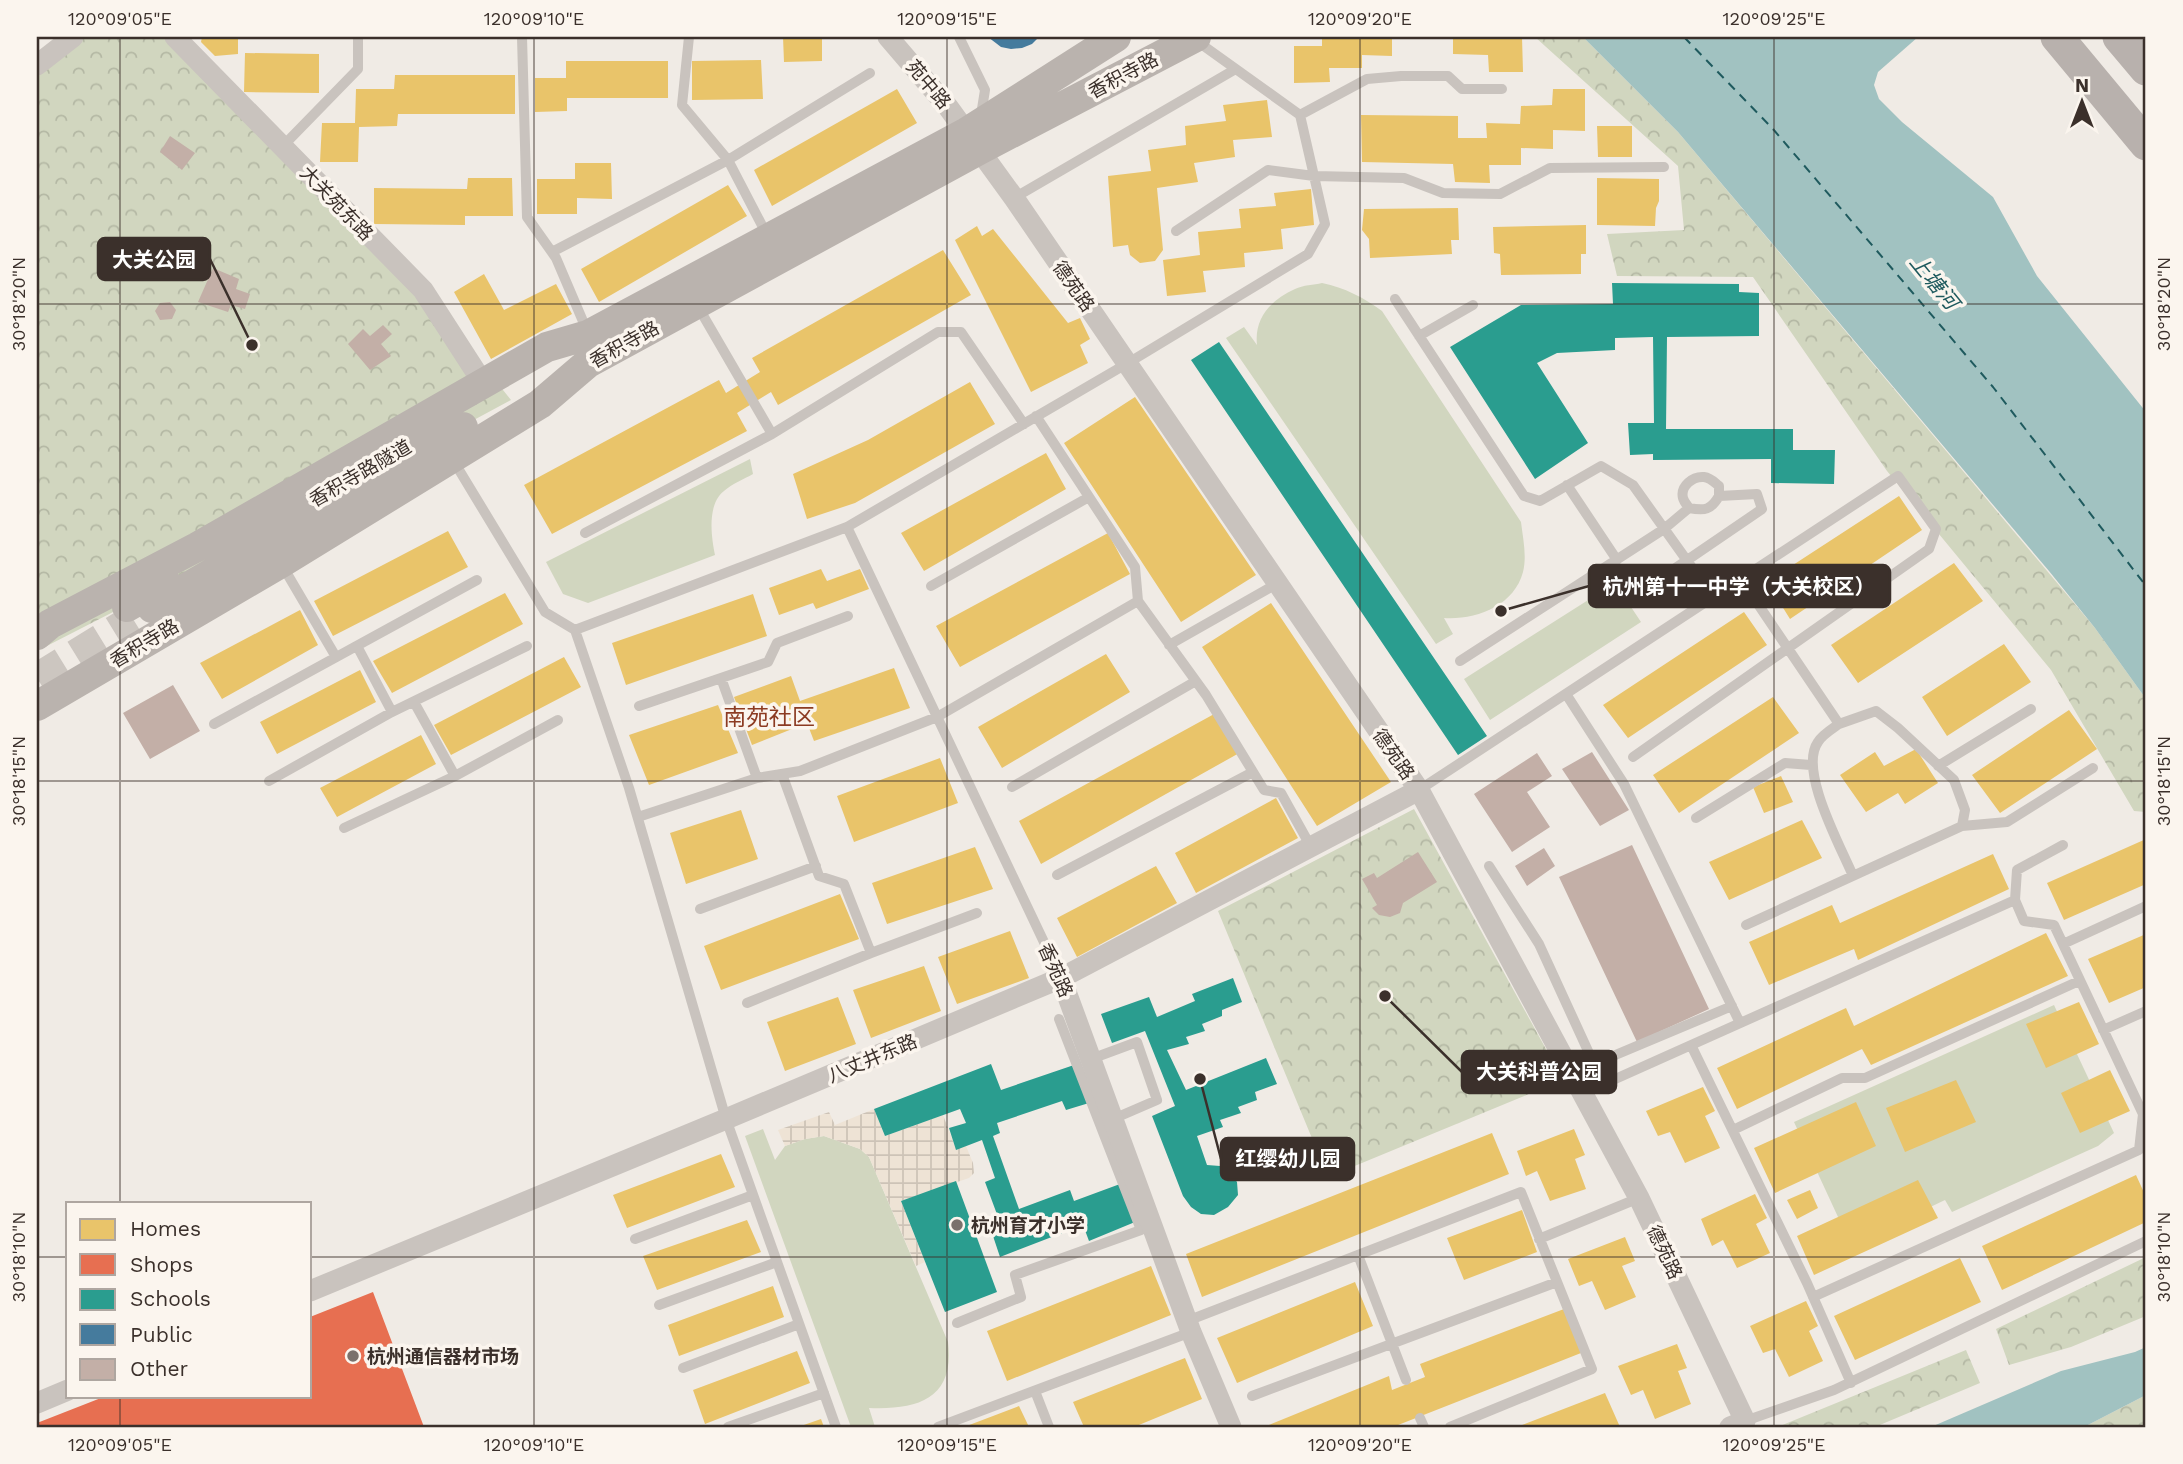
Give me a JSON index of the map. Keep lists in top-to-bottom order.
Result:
{
  "streets": {
    "main road": ["香积寺路", "香积寺路隧道"],
    "street": [
      "苑中路",
      "大关苑东路",
      "德苑路",
      "香苑路",
      "八丈井东路"
    ]
  },
  "crossings": [
    ["香积寺路", "苑中路"],
    ["香积寺路", "大关苑东路"],
    ["香积寺路", "德苑路"],
    ["香积寺路", "香积寺路隧道"],
    ["苑中路", "德苑路"],
    ["德苑路", "八丈井东路"],
    ["香苑路", "八丈井东路"]
  ],
  "districts": ["南苑社区"],
  "water": ["上塘河"],
  "places": [
    "大关公园",
    "杭州第十一中学（大关校区）",
    "大关科普公园",
    "红缨幼儿园",
    "杭州育才小学",
    "杭州通信器材市场"
  ],
  "legend": [
    "Homes",
    "Shops",
    "Schools",
    "Public",
    "Other"
  ],
  "north": "top",
  "coordinates": [
    "120°09'05\"E",
    "120°09'10\"E",
    "120°09'15\"E",
    "120°09'20\"E",
    "120°09'25\"E",
    "30°18'20\"N",
    "30°18'15\"N",
    "30°18'10\"N"
  ]
}
